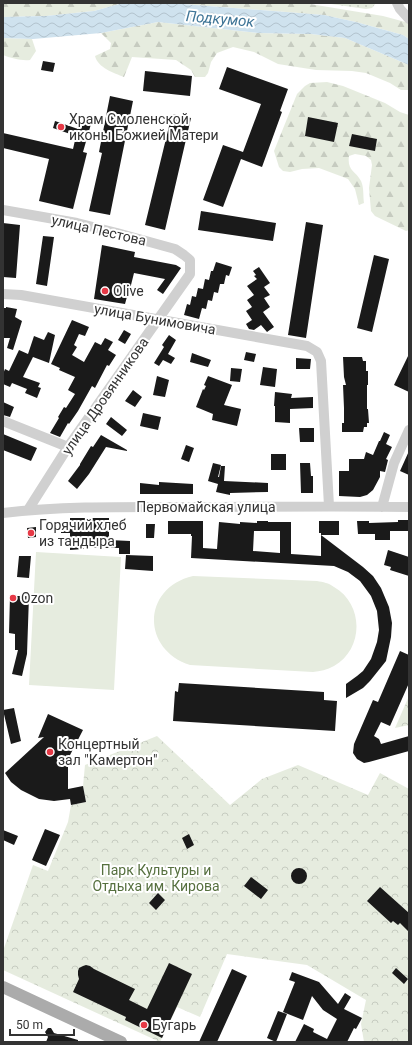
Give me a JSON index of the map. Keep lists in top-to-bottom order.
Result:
{
  "streets": {
    "street": [
      "улица Пестова",
      "улица Бунимовича",
      "улица Дровянникова",
      "Первомайская улица"
    ]
  },
  "crossings": [
    ["улица Пестова", "улица Дровянникова"],
    ["улица Бунимовича", "улица Дровянникова"],
    ["улица Бунимовича", "Первомайская улица"],
    ["улица Дровянникова", "Первомайская улица"]
  ],
  "water": ["Подкумок"],
  "parks": ["Парк Культуры и Отдыха им. Кирова"],
  "places": [
    "Храм Смоленской иконы Божией Матери",
    "Olive",
    "Горячий хлеб из тандыра",
    "Ozon",
    "Концертный зал \"Камертон\"",
    "Бугарь"
  ],
  "scale_bar": "50 m"
}
